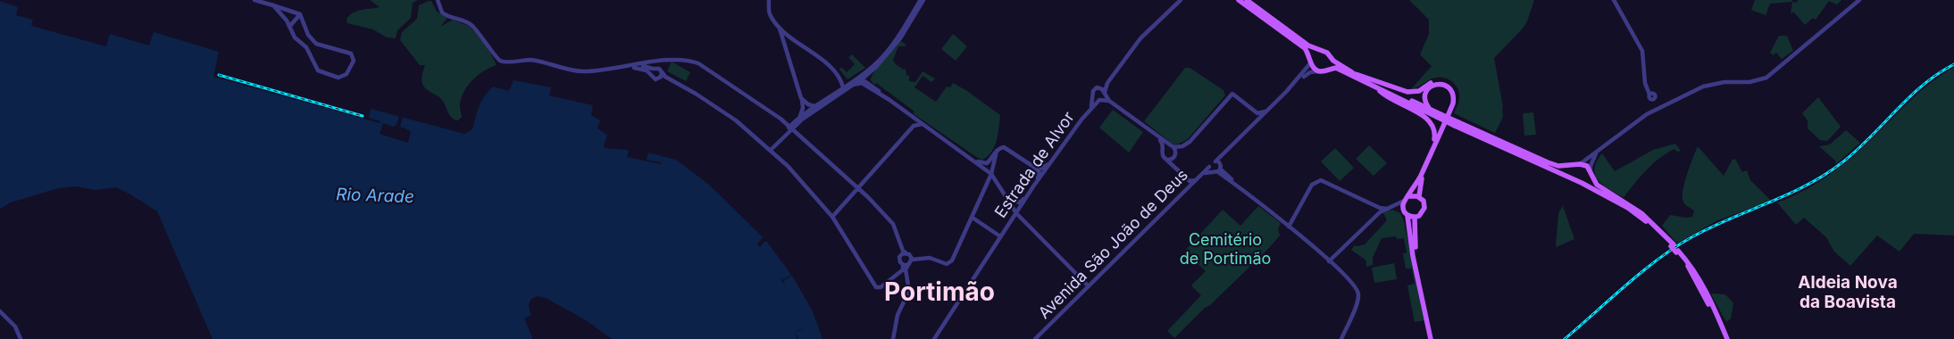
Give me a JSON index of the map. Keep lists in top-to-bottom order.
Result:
{
  "streets": {
    "street": ["Estrada de Alvor", "Avenida São João de Deus"]
  },
  "districts": ["Aldeia Nova da Boavista", "Portimão"],
  "water": ["Rio Arade"],
  "parks": ["Cemitério de Portimão"]
}
